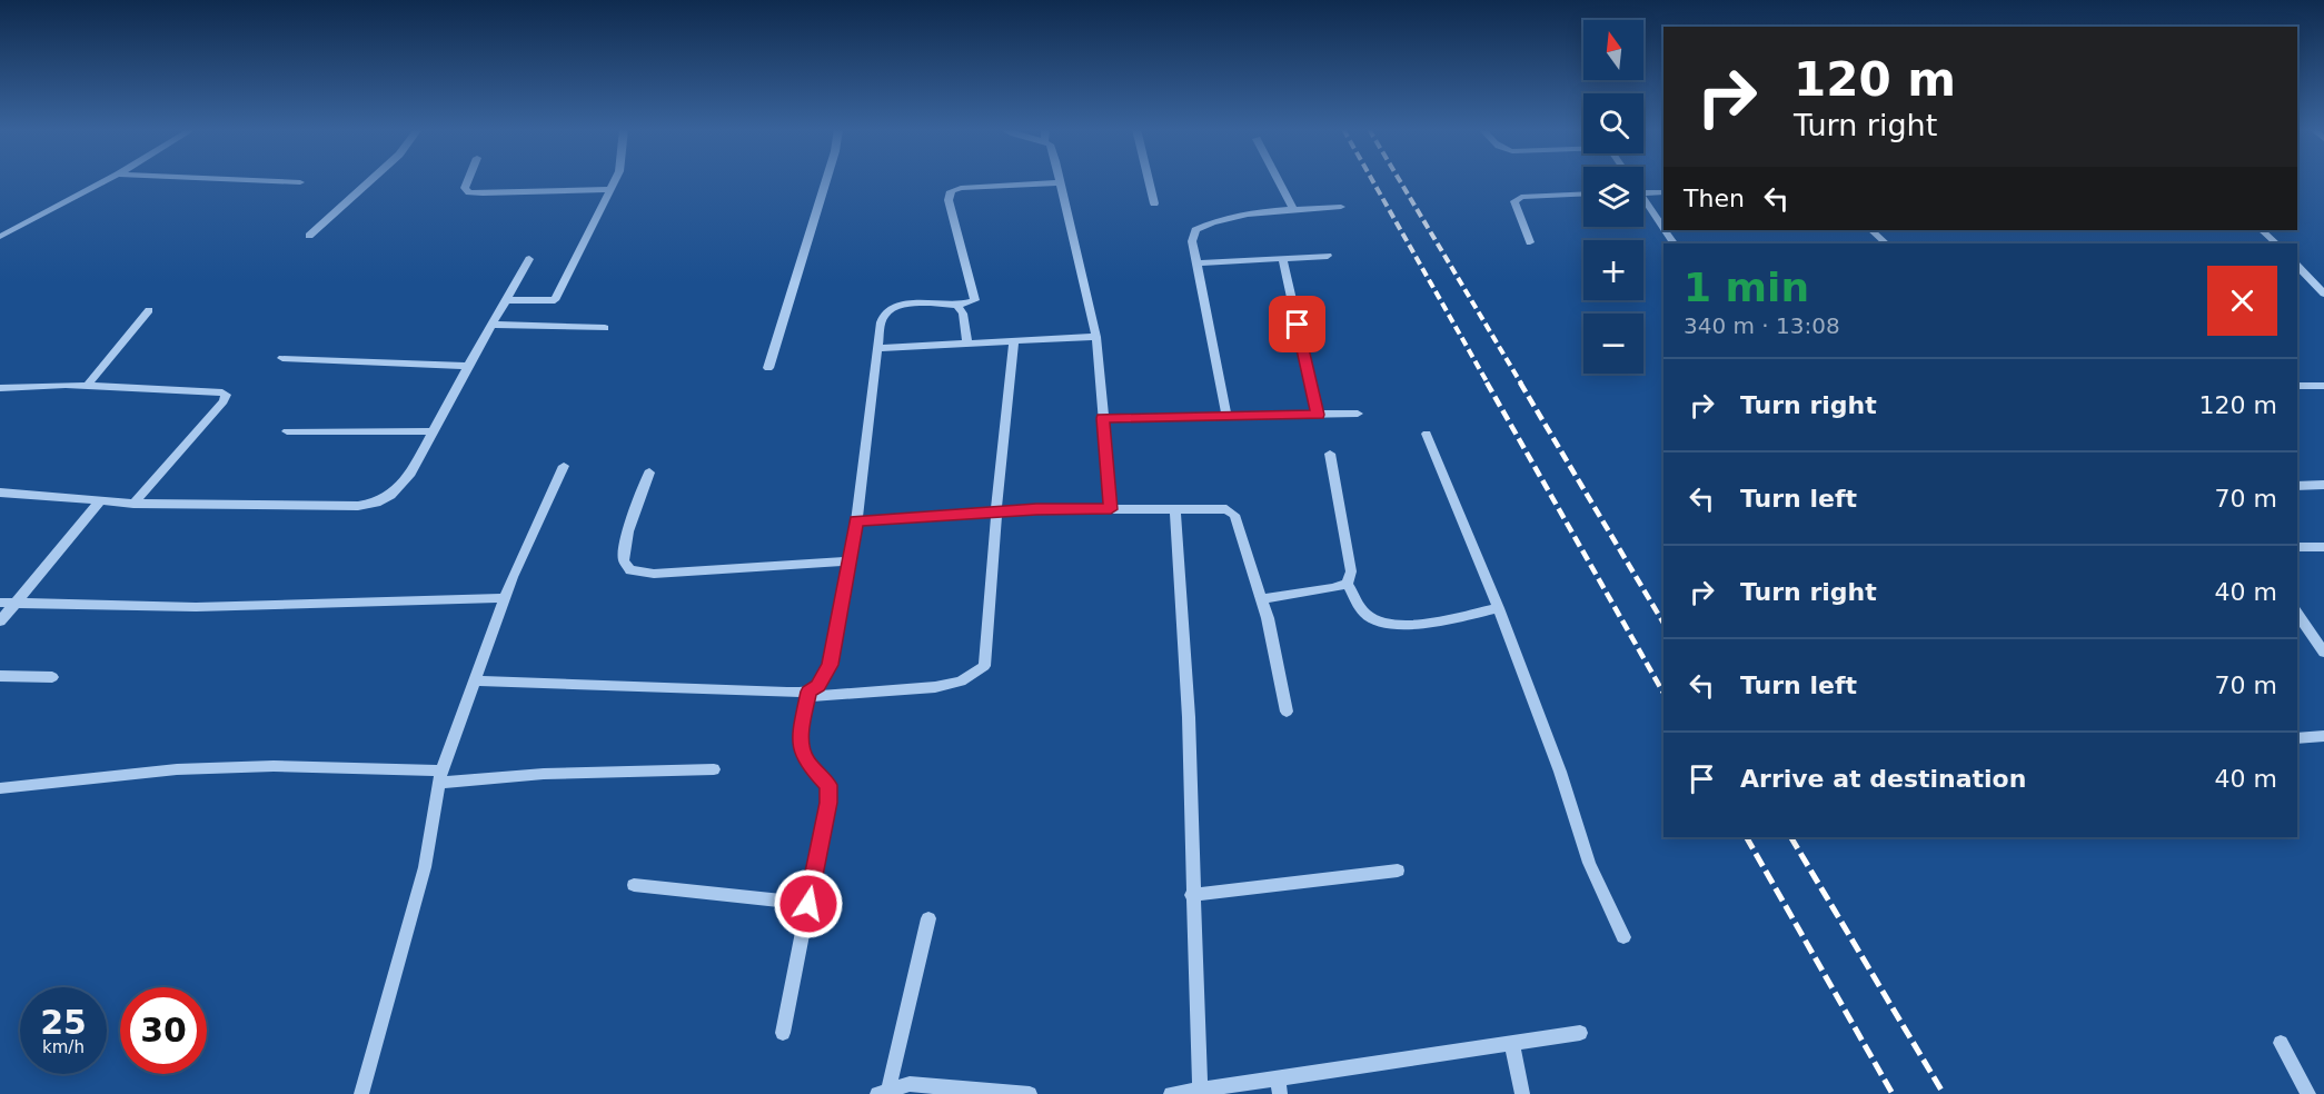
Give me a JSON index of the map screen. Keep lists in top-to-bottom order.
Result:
{
  "north": "top",
  "page": {
    "map_buttons": ["+", "−"],
    "turn": ["120 m", "Turn right"],
    "then": "Then",
    "heading": ["1 min", "340 m · 13:08"],
    "list": [
      {
        "name": "Turn right",
        "value": "120 m"
      },
      {
        "name": "Turn left",
        "value": "70 m"
      },
      {
        "name": "Turn right",
        "value": "40 m"
      },
      {
        "name": "Turn left",
        "value": "70 m"
      },
      {
        "name": "Arrive at destination",
        "value": "40 m"
      }
    ],
    "speed": "25 km/h",
    "limit": "30"
  }
}
